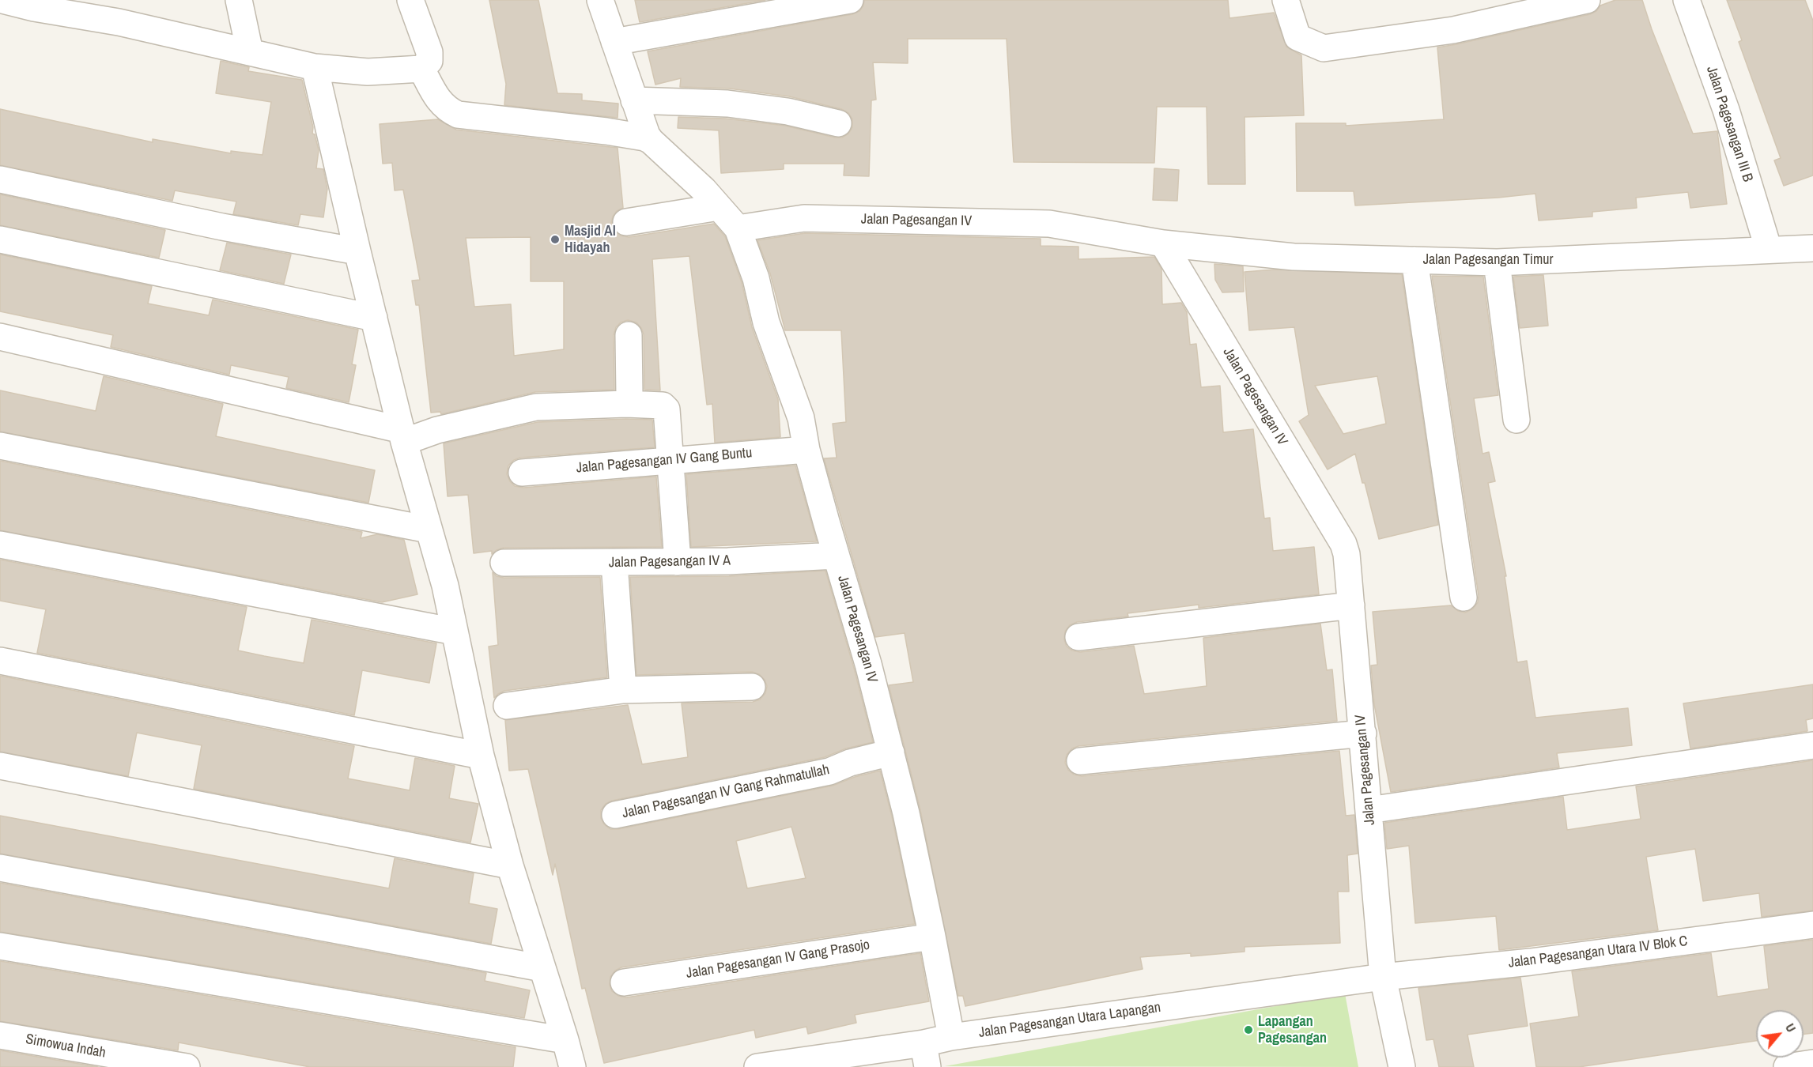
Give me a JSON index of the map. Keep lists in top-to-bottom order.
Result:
{
  "streets": {
    "street": [
      "Jalan Pagesangan III B",
      "Jalan Pagesangan IV",
      "Jalan Pagesangan Timur",
      "Jalan Pagesangan IV Gang Buntu",
      "Jalan Pagesangan IV A",
      "Jalan Pagesangan IV Gang Rahmatullah",
      "Jalan Pagesangan Utara IV Blok C",
      "Jalan Pagesangan IV Gang Prasojo",
      "Jalan Pagesangan Utara Lapangan",
      "Simowua Indah"
    ]
  },
  "crossings": [
    ["Jalan Pagesangan III B", "Jalan Pagesangan Timur"],
    ["Jalan Pagesangan IV", "Jalan Pagesangan Timur"],
    ["Jalan Pagesangan IV", "Jalan Pagesangan IV Gang Buntu"],
    ["Jalan Pagesangan IV", "Jalan Pagesangan IV A"],
    ["Jalan Pagesangan IV", "Jalan Pagesangan IV Gang Rahmatullah"],
    ["Jalan Pagesangan IV", "Jalan Pagesangan Utara IV Blok C"],
    ["Jalan Pagesangan IV", "Jalan Pagesangan IV Gang Prasojo"],
    ["Jalan Pagesangan IV", "Jalan Pagesangan Utara Lapangan"],
    ["Jalan Pagesangan Utara IV Blok C", "Jalan Pagesangan Utara Lapangan"]
  ],
  "places": ["Masjid Al Hidayah", "Lapangan Pagesangan"],
  "north": "top right"
}
